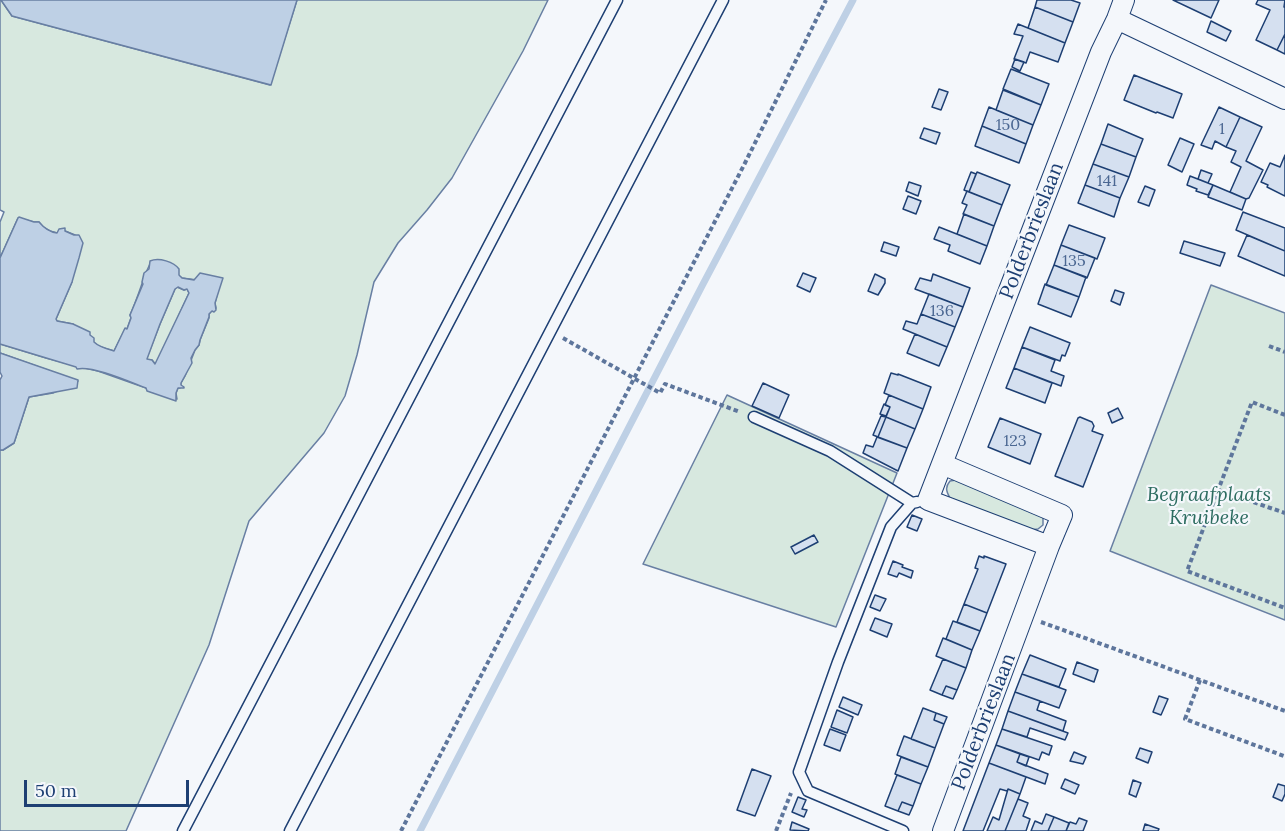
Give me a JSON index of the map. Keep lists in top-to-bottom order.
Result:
{
  "streets": {
    "street": ["Polderbrieslaan"]
  },
  "parks": ["Begraafplaats Kruibeke"],
  "house_numbers": [
    "150",
    "1",
    "141",
    "135",
    "136",
    "123"
  ],
  "scale_bar": "50 m"
}
